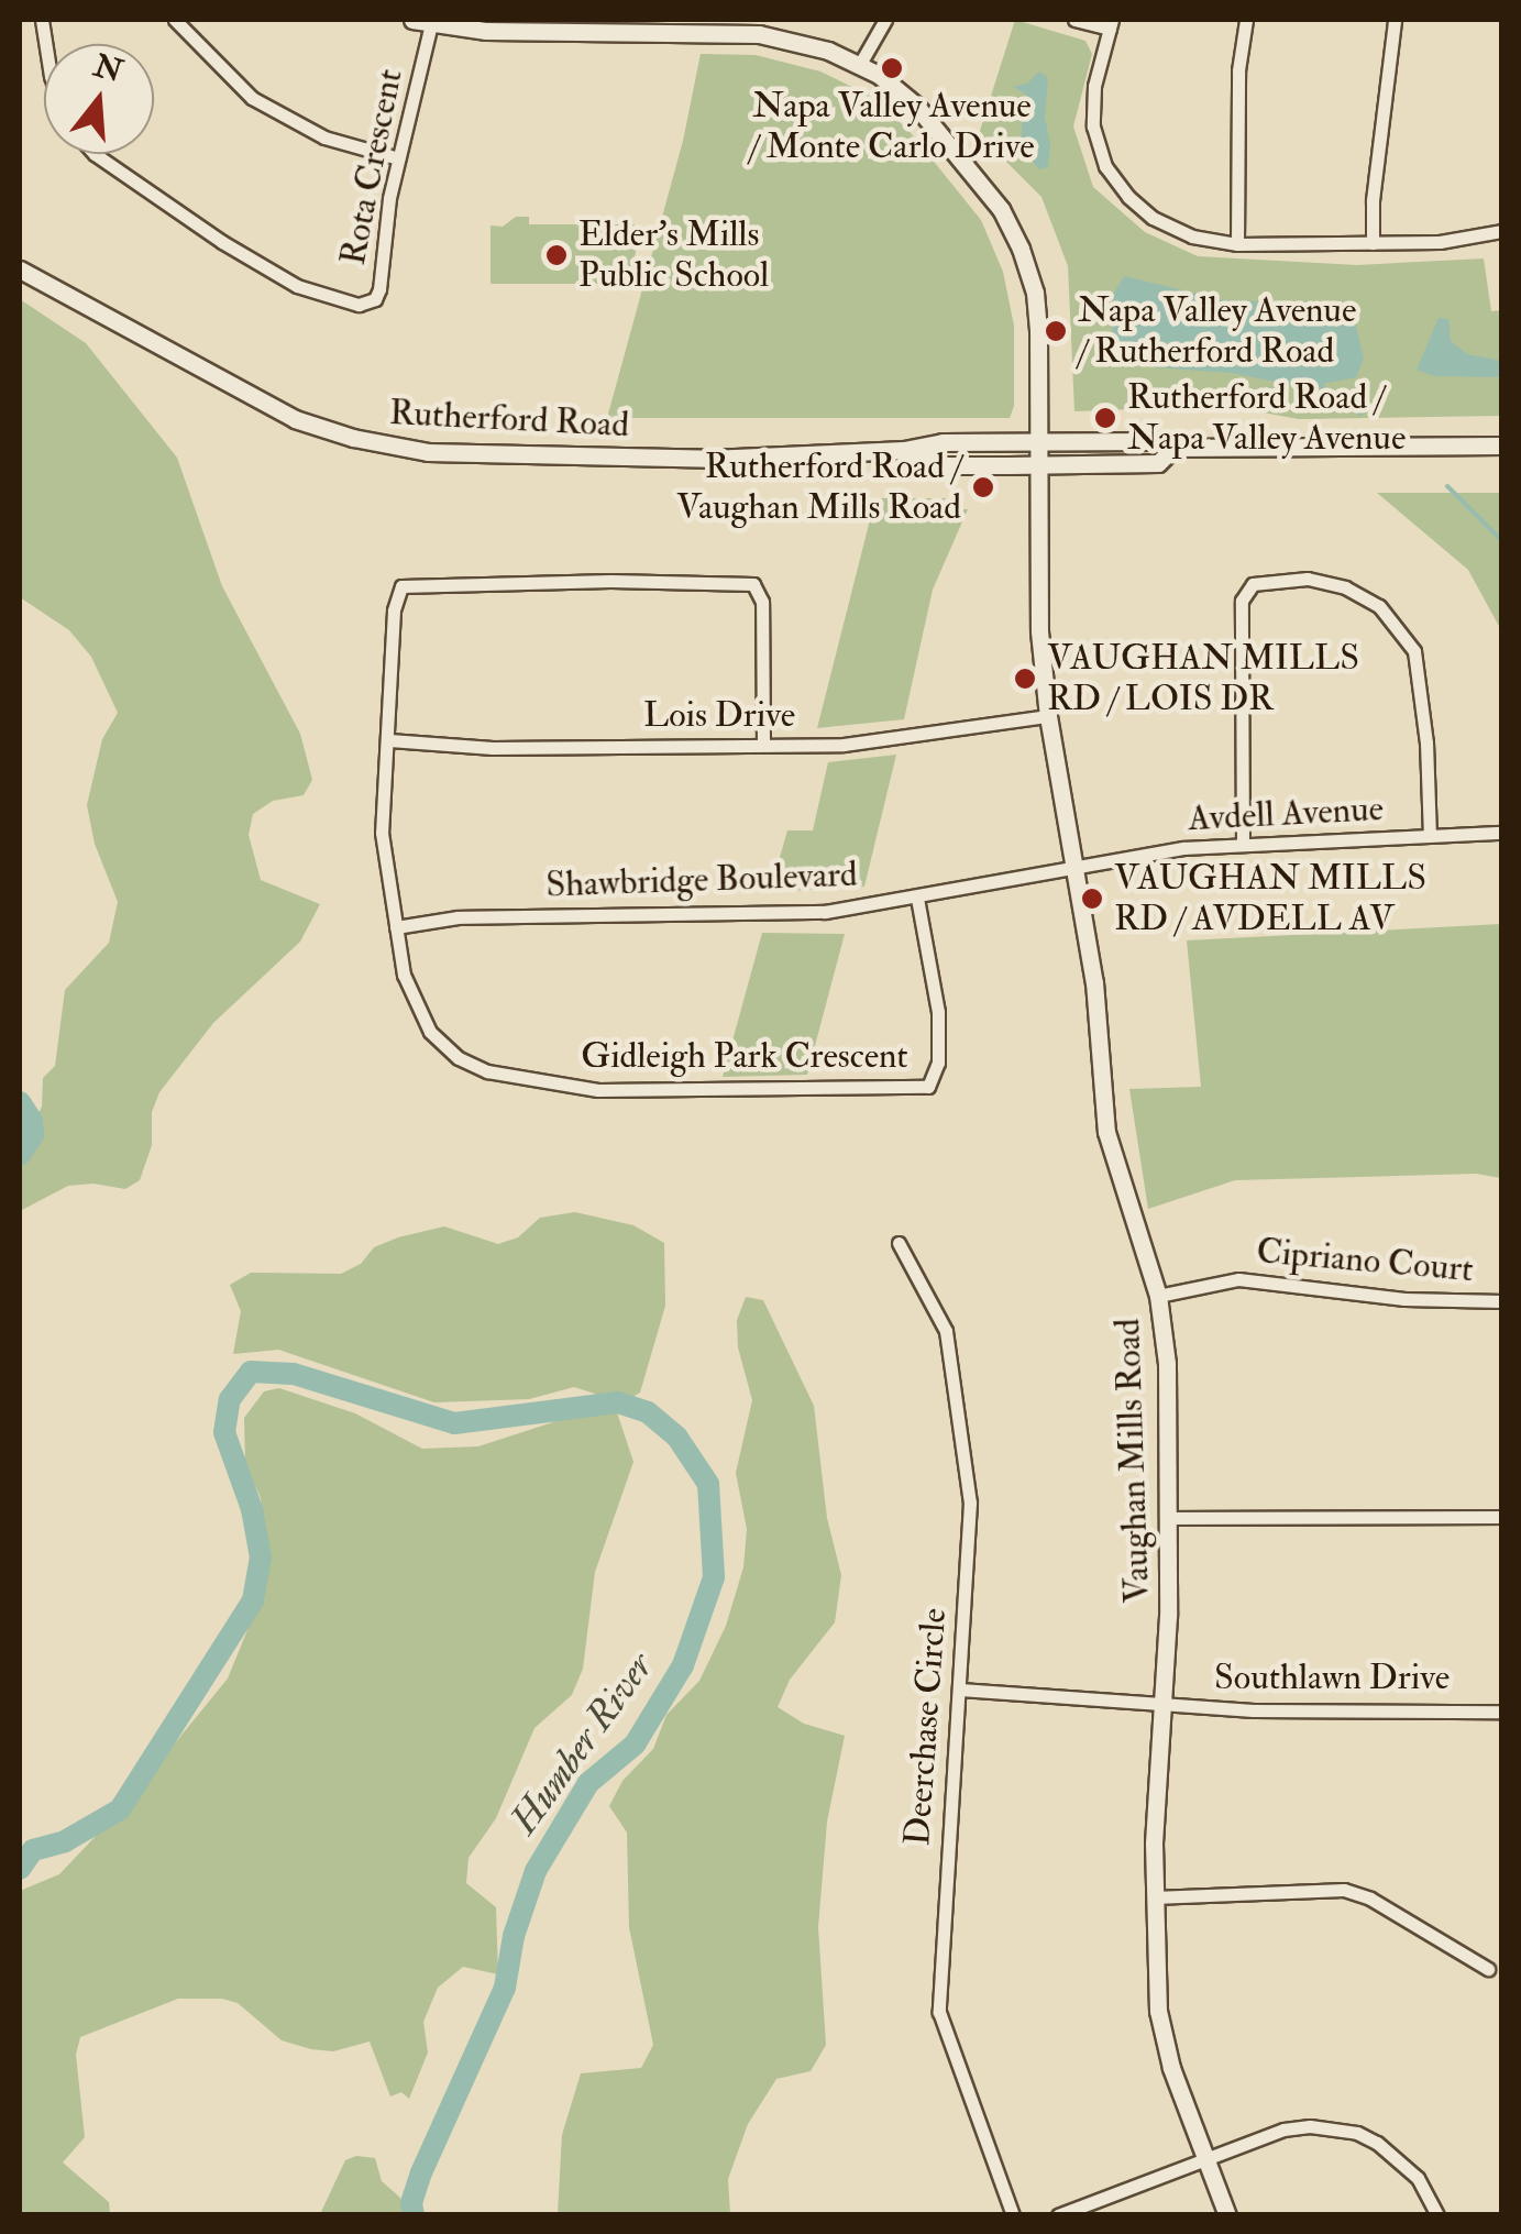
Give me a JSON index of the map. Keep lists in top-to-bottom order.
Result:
{
  "streets": {
    "street": [
      "Rota Crescent",
      "Rutherford Road",
      "Lois Drive",
      "Avdell Avenue",
      "Shawbridge Boulevard",
      "Gidleigh Park Crescent",
      "Cipriano Court",
      "Vaughan Mills Road",
      "Southlawn Drive",
      "Deerchase Circle"
    ]
  },
  "crossings": [
    ["Rota Crescent", "Vaughan Mills Road"],
    ["Rutherford Road", "Vaughan Mills Road"],
    ["Lois Drive", "Gidleigh Park Crescent"],
    ["Lois Drive", "Vaughan Mills Road"],
    ["Avdell Avenue", "Shawbridge Boulevard"],
    ["Avdell Avenue", "Vaughan Mills Road"],
    ["Shawbridge Boulevard", "Gidleigh Park Crescent"],
    ["Shawbridge Boulevard", "Vaughan Mills Road"],
    ["Cipriano Court", "Vaughan Mills Road"],
    ["Vaughan Mills Road", "Southlawn Drive"],
    ["Southlawn Drive", "Deerchase Circle"]
  ],
  "water": ["Humber River"],
  "places": [
    "Napa Valley Avenue / Monte Carlo Drive",
    "Elder's Mills Public School",
    "Napa Valley Avenue / Rutherford Road",
    "Rutherford Road / Napa Valley Avenue",
    "Rutherford Road / Vaughan Mills Road",
    "VAUGHAN MILLS RD / LOIS DR",
    "VAUGHAN MILLS RD / AVDELL AV"
  ],
  "north": "top"
}
